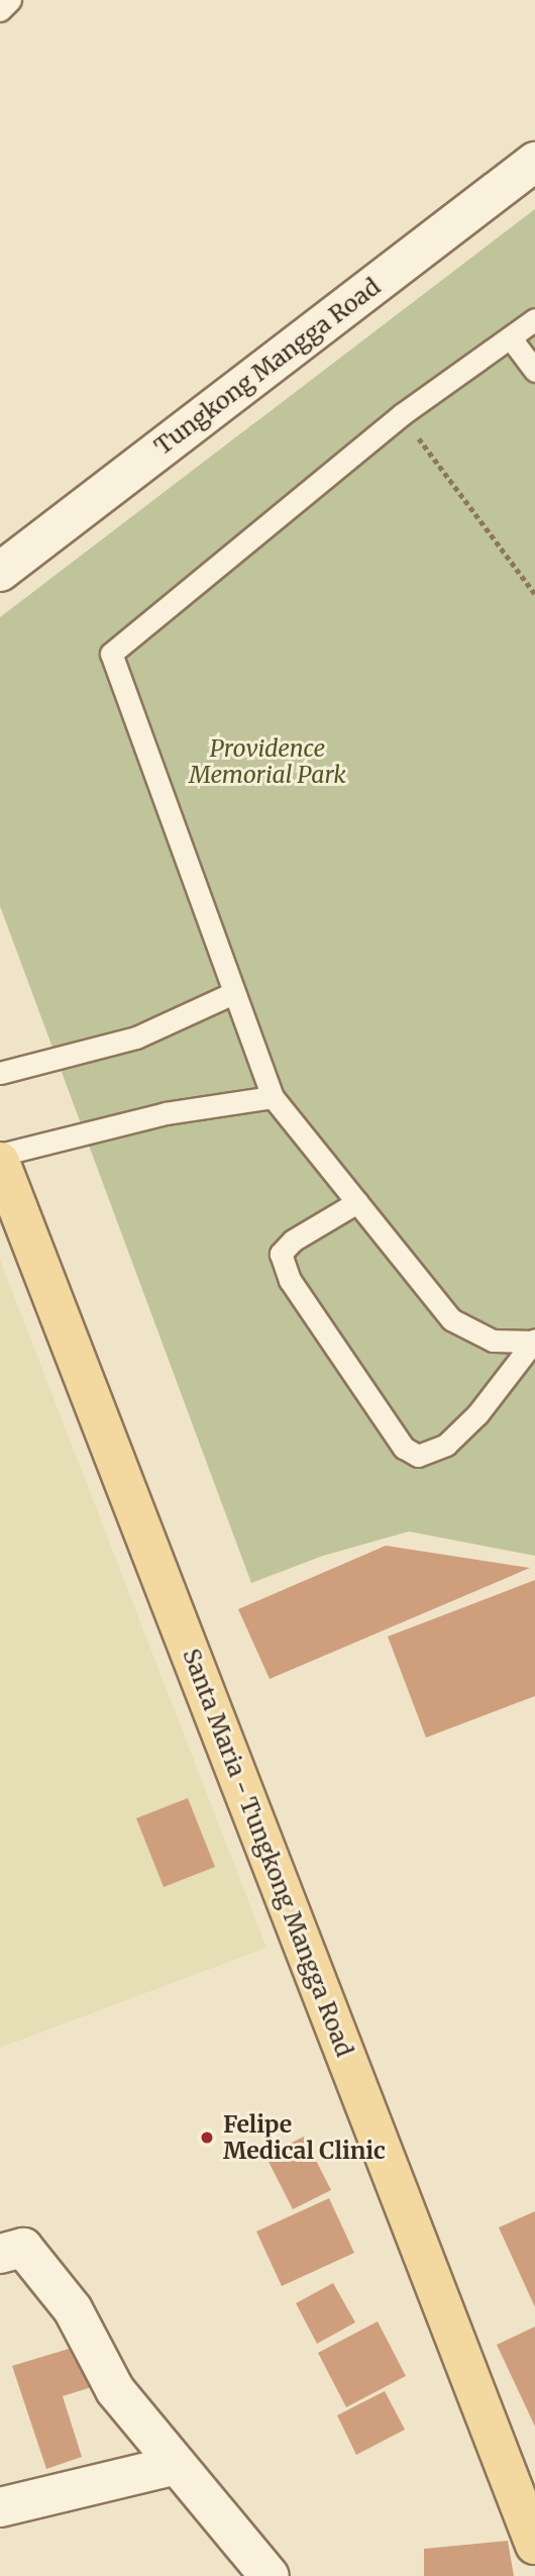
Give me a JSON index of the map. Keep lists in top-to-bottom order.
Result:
{
  "streets": {
    "main road": ["Santa Maria - Tungkong Mangga Road"],
    "street": ["Tungkong Mangga Road"]
  },
  "parks": ["Providence Memorial Park"],
  "places": ["Felipe Medical Clinic"]
}
